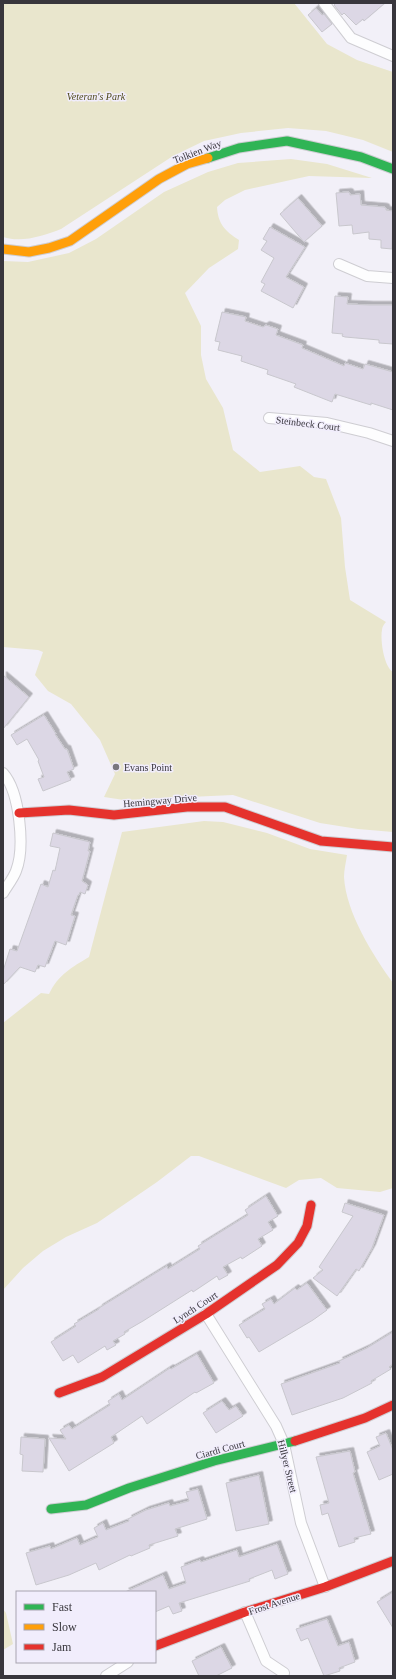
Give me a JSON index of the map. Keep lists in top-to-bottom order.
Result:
{
  "streets": {
    "street": [
      "Tolkien Way",
      "Steinbeck Court",
      "Hemingway Drive",
      "Lynch Court",
      "Ciardi Court",
      "Hillyer Street",
      "Frost Avenue"
    ]
  },
  "crossings": [
    ["Lynch Court", "Hillyer Street"],
    ["Ciardi Court", "Hillyer Street"],
    ["Hillyer Street", "Frost Avenue"]
  ],
  "parks": ["Veteran's Park"],
  "places": ["Evans Point"],
  "legend": ["Fast", "Slow", "Jam"]
}
